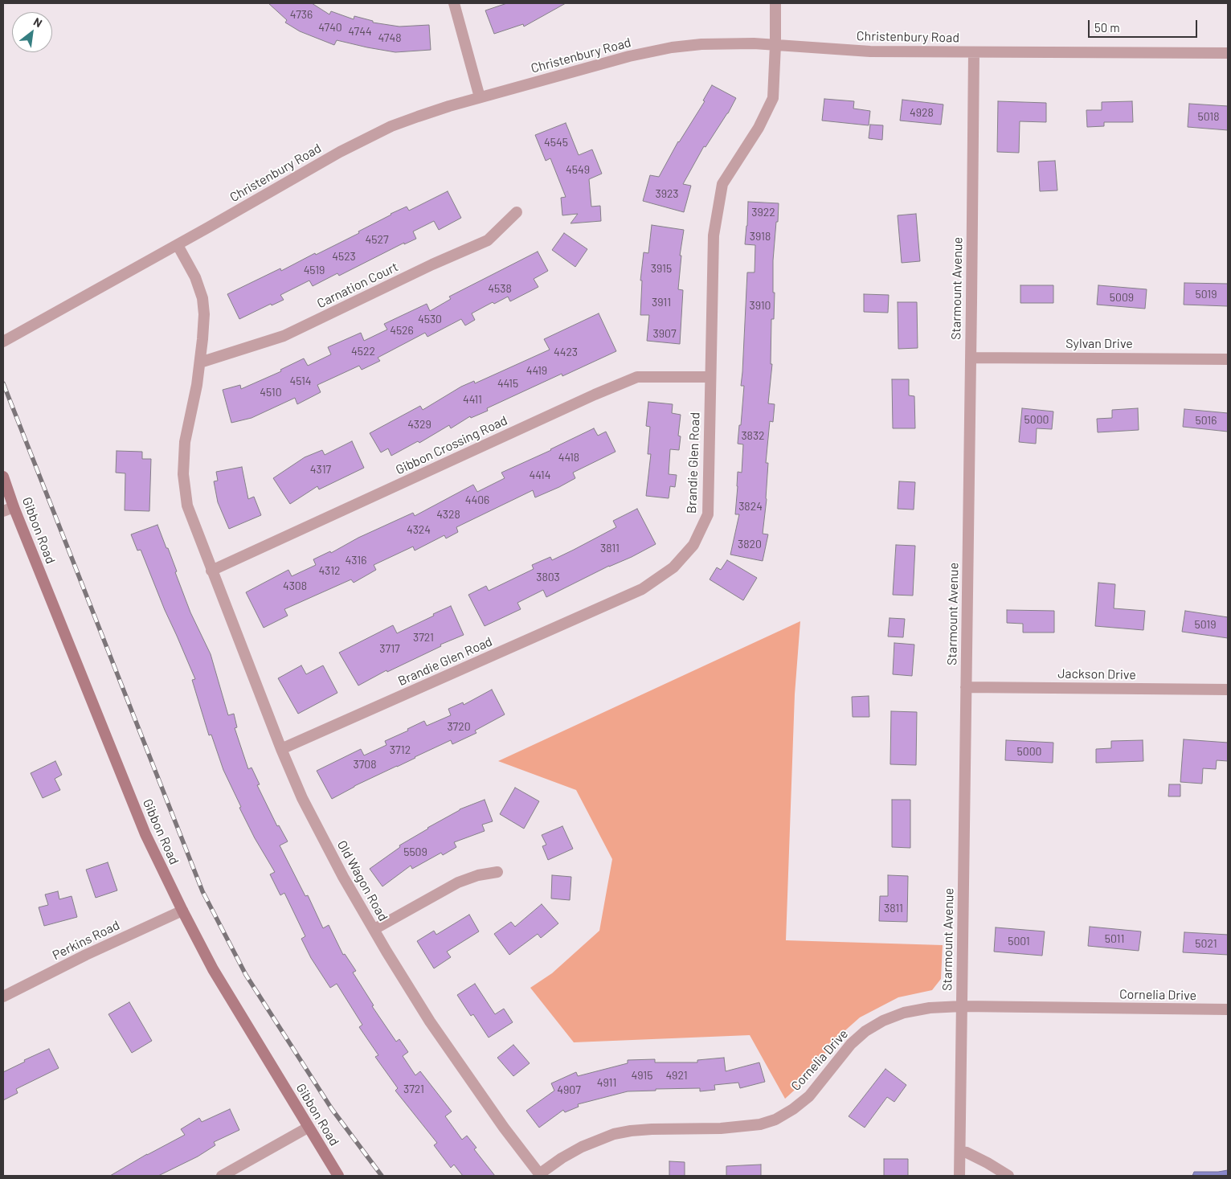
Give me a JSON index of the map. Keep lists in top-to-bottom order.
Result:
{
  "streets": {
    "main road": ["Gibbon Road"],
    "street": [
      "Christenbury Road",
      "Carnation Court",
      "Starmount Avenue",
      "Sylvan Drive",
      "Gibbon Crossing Road",
      "Brandie Glen Road",
      "Jackson Drive",
      "Old Wagon Road",
      "Perkins Road",
      "Cornelia Drive"
    ]
  },
  "crossings": [
    ["Christenbury Road", "Starmount Avenue"],
    ["Christenbury Road", "Brandie Glen Road"],
    ["Christenbury Road", "Old Wagon Road"],
    ["Carnation Court", "Old Wagon Road"],
    ["Starmount Avenue", "Sylvan Drive"],
    ["Starmount Avenue", "Jackson Drive"],
    ["Starmount Avenue", "Cornelia Drive"],
    ["Gibbon Crossing Road", "Brandie Glen Road"],
    ["Gibbon Crossing Road", "Old Wagon Road"],
    ["Brandie Glen Road", "Old Wagon Road"],
    ["Gibbon Road", "Perkins Road"],
    ["Old Wagon Road", "Cornelia Drive"]
  ],
  "house_numbers": [
    "4736",
    "4740",
    "4744",
    "4748",
    "4928",
    "5018",
    "4545",
    "4549",
    "3923",
    "3922",
    "3918",
    "4527",
    "4523",
    "3915",
    "4519",
    "4538",
    "5019",
    "5009",
    "3911",
    "3910",
    "4530",
    "4526",
    "3907",
    "4522",
    "4423",
    "4419",
    "4514",
    "4415",
    "4510",
    "4411",
    "5000",
    "5016",
    "4329",
    "3832",
    "4418",
    "4317",
    "4414",
    "4406",
    "3824",
    "4328",
    "4324",
    "3820",
    "3811",
    "4316",
    "4312",
    "3803",
    "4308",
    "5019",
    "3721",
    "3717",
    "3720",
    "3712",
    "5000",
    "3708",
    "5509",
    "3811",
    "5011",
    "5001",
    "5021",
    "4915",
    "4921",
    "4911",
    "3721",
    "4907"
  ],
  "scale_bar": "50 m",
  "north": "top right"
}
